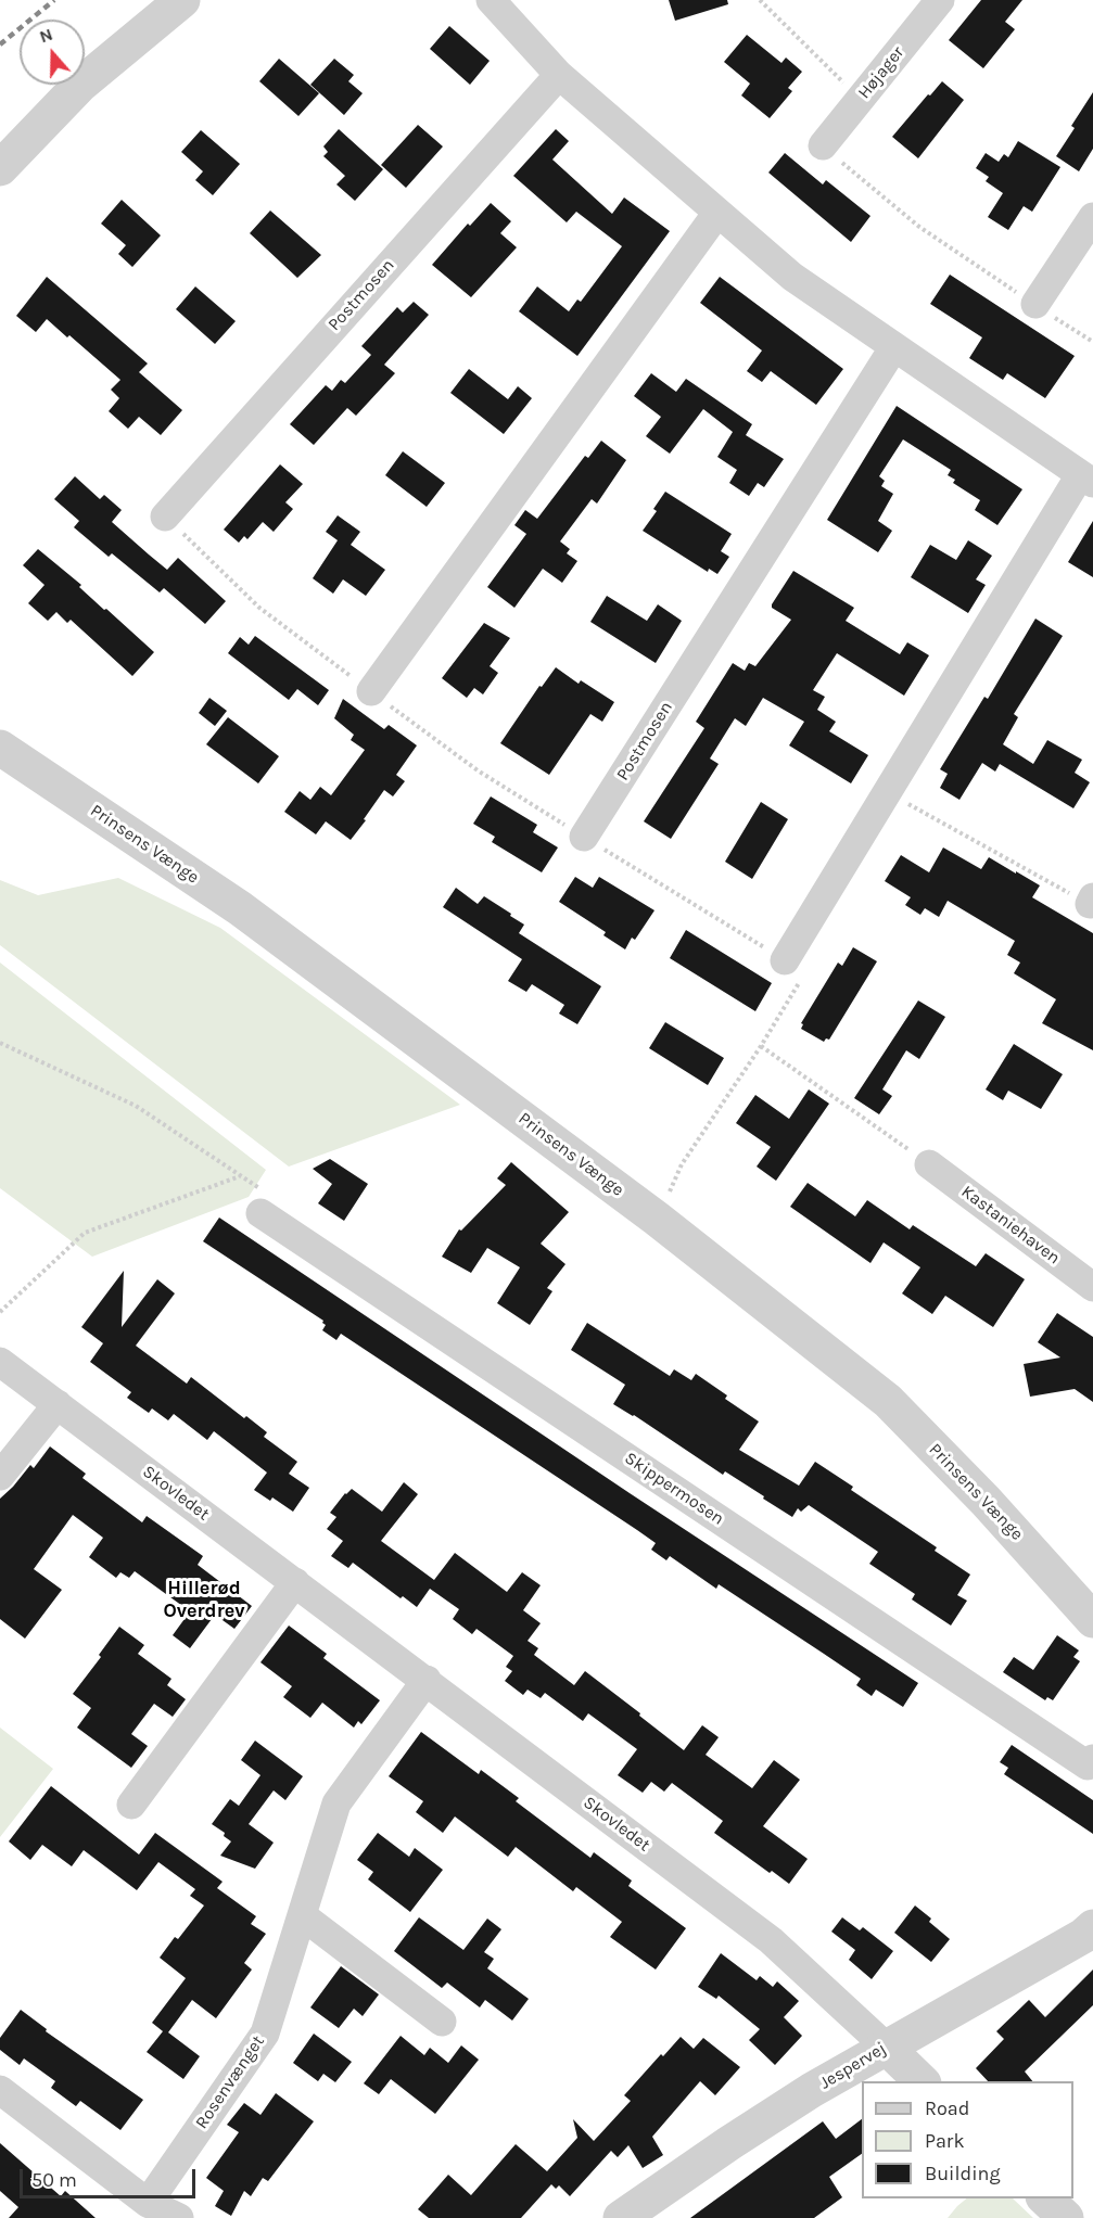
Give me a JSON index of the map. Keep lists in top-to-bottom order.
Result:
{
  "streets": {
    "street": [
      "Højager",
      "Postmosen",
      "Prinsens Vænge",
      "Kastaniehaven",
      "Skippermosen",
      "Skovledet",
      "Jespervej",
      "Rosenvænget"
    ]
  },
  "crossings": [
    ["Skovledet", "Jespervej"],
    ["Skovledet", "Rosenvænget"]
  ],
  "districts": ["Hillerød Overdrev"],
  "legend": ["Road", "Park", "Building"],
  "scale_bar": "50 m",
  "north": "top"
}
